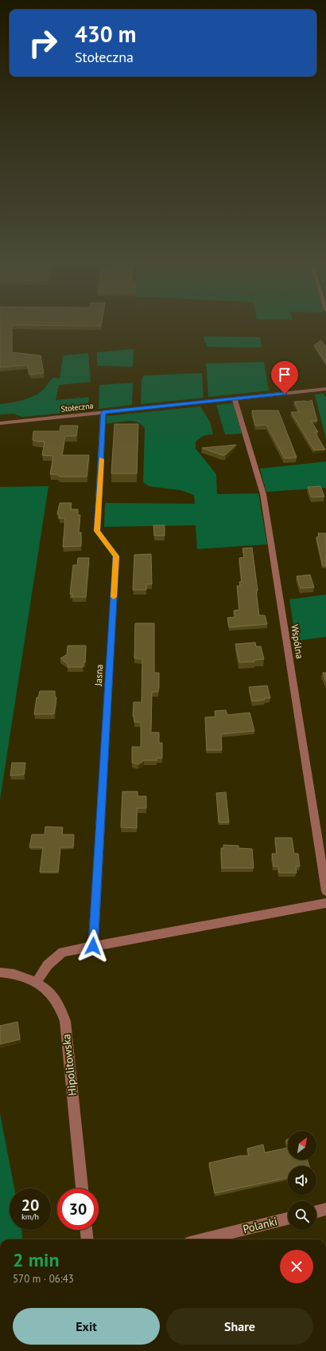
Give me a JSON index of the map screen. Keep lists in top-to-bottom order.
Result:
{
  "streets": {
    "street": [
      "Stołeczna",
      "Wspólna",
      "Jasna",
      "Hipolitowska",
      "Polanki"
    ]
  },
  "crossings": [
    ["Stołeczna", "Wspólna"],
    ["Stołeczna", "Jasna"]
  ],
  "north": "top right",
  "page": {
    "turn": ["430 m", "Stołeczna"],
    "speed": "20 km/h",
    "limit": "30",
    "heading": ["2 min", "570 m · 06:43"],
    "buttons": ["Exit", "Share"]
  }
}
